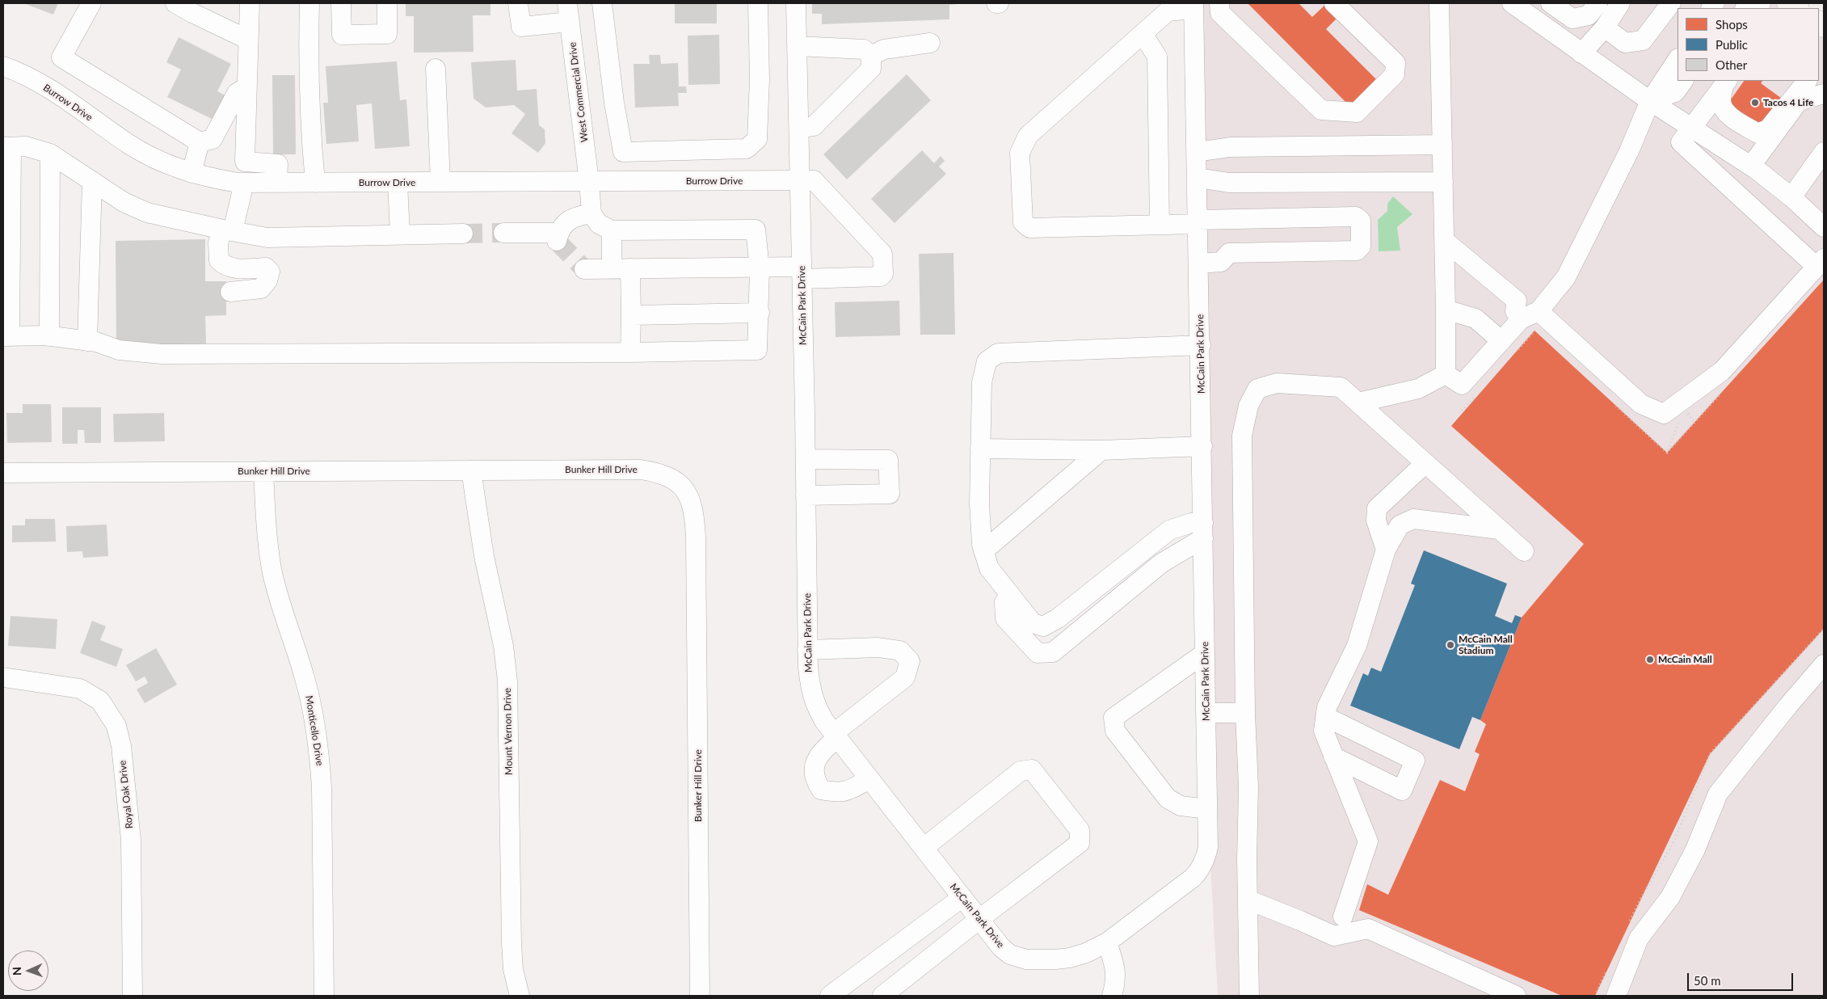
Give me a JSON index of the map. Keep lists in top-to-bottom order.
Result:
{
  "streets": {
    "street": [
      "West Commercial Drive",
      "Burrow Drive",
      "McCain Park Drive",
      "Bunker Hill Drive",
      "Monticello Drive",
      "Mount Vernon Drive",
      "Royal Oak Drive"
    ]
  },
  "crossings": [
    ["West Commercial Drive", "Burrow Drive"],
    ["Burrow Drive", "McCain Park Drive"],
    ["Bunker Hill Drive", "Monticello Drive"],
    ["Bunker Hill Drive", "Mount Vernon Drive"]
  ],
  "places": ["Tacos 4 Life", "McCain Mall Stadium", "McCain Mall"],
  "legend": ["Shops", "Public", "Other"],
  "scale_bar": "50 m",
  "north": "left"
}
